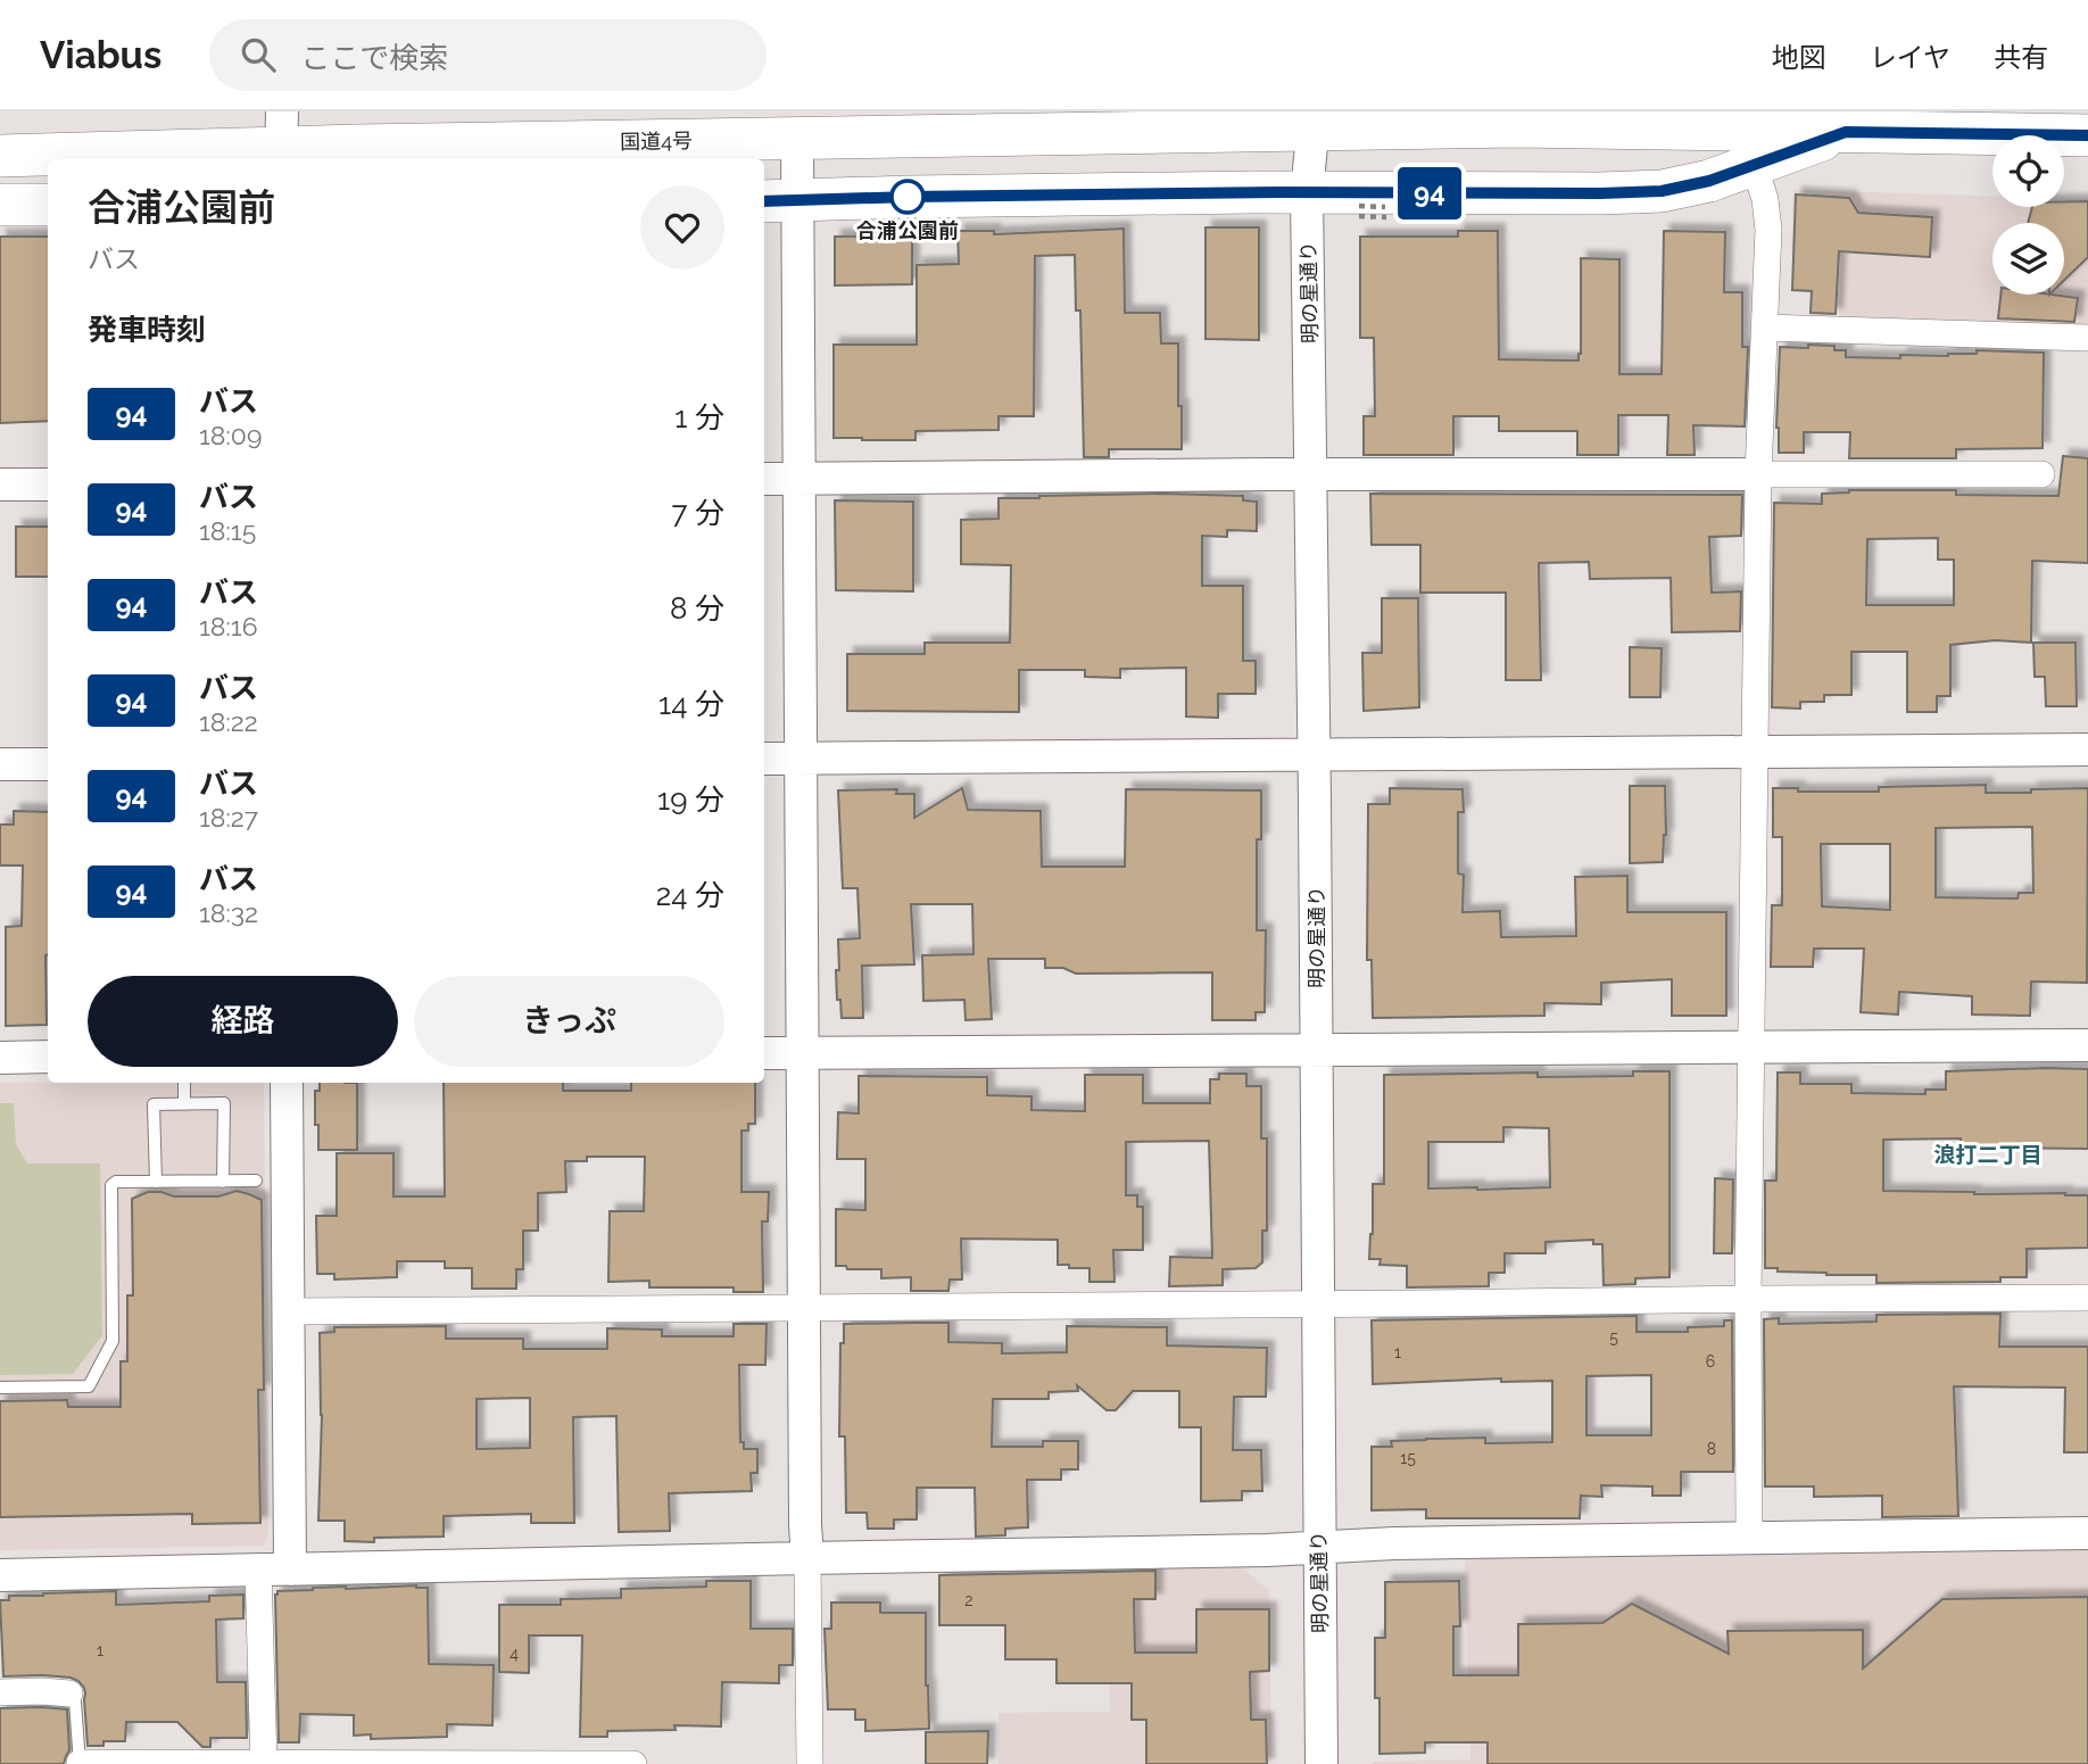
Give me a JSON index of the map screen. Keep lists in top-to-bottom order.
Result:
{
  "streets": {
    "highway": ["国道4号"],
    "street": ["明の星通り"]
  },
  "crossings": [
    ["国道4号", "明の星通り"]
  ],
  "districts": ["浪打二丁目"],
  "places": ["合浦公園前"],
  "lines": ["bus line 94"],
  "house_numbers": [
    "5",
    "1",
    "6",
    "8",
    "15",
    "2",
    "1",
    "4"
  ],
  "page": {
    "header": "Viabus",
    "search": "ここで検索",
    "nav": ["地図", "レイヤ", "共有"],
    "on_map": "94",
    "heading": [
      ["合浦公園前", "バス"],
      "発車時刻"
    ],
    "list": [
      {
        "mark": "94",
        "name": "バス",
        "note": "18:09",
        "value": "1 分"
      },
      {
        "mark": "94",
        "name": "バス",
        "note": "18:15",
        "value": "7 分"
      },
      {
        "mark": "94",
        "name": "バス",
        "note": "18:16",
        "value": "8 分"
      },
      {
        "mark": "94",
        "name": "バス",
        "note": "18:22",
        "value": "14 分"
      },
      {
        "mark": "94",
        "name": "バス",
        "note": "18:27",
        "value": "19 分"
      },
      {
        "mark": "94",
        "name": "バス",
        "note": "18:32",
        "value": "24 分"
      }
    ],
    "buttons": ["経路", "きっぷ"]
  }
}
